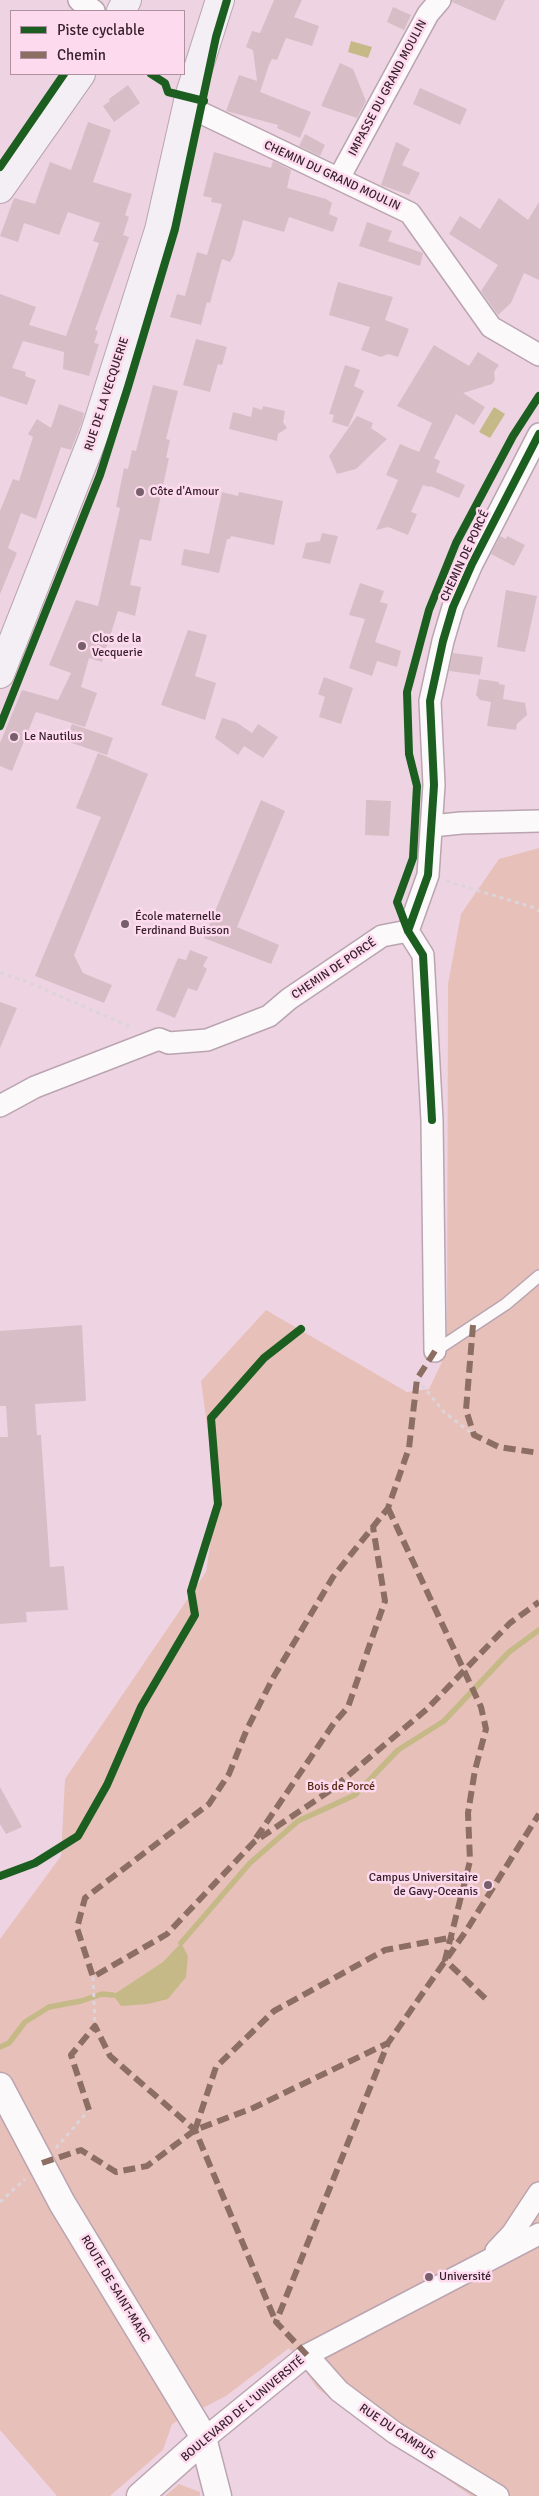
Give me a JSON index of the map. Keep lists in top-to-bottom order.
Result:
{
  "streets": {
    "main road": ["RUE DE LA VECQUERIE"],
    "street": [
      "IMPASSE DU GRAND MOULIN",
      "CHEMIN DU GRAND MOULIN",
      "CHEMIN DE PORCÉ",
      "ROUTE DE SAINT-MARC",
      "BOULEVARD DE L'UNIVERSITÉ",
      "RUE DU CAMPUS"
    ]
  },
  "crossings": [
    ["IMPASSE DU GRAND MOULIN", "CHEMIN DU GRAND MOULIN"],
    ["CHEMIN DU GRAND MOULIN", "RUE DE LA VECQUERIE"],
    ["ROUTE DE SAINT-MARC", "BOULEVARD DE L'UNIVERSITÉ"],
    ["BOULEVARD DE L'UNIVERSITÉ", "RUE DU CAMPUS"]
  ],
  "parks": ["Bois de Porcé"],
  "places": [
    "Côte d'Amour",
    "Clos de la Vecquerie",
    "Le Nautilus",
    "École maternelle Ferdinand Buisson",
    "Campus Universitaire de Gavy-Oceanis",
    "Université"
  ],
  "legend": ["Piste cyclable", "Chemin"]
}
